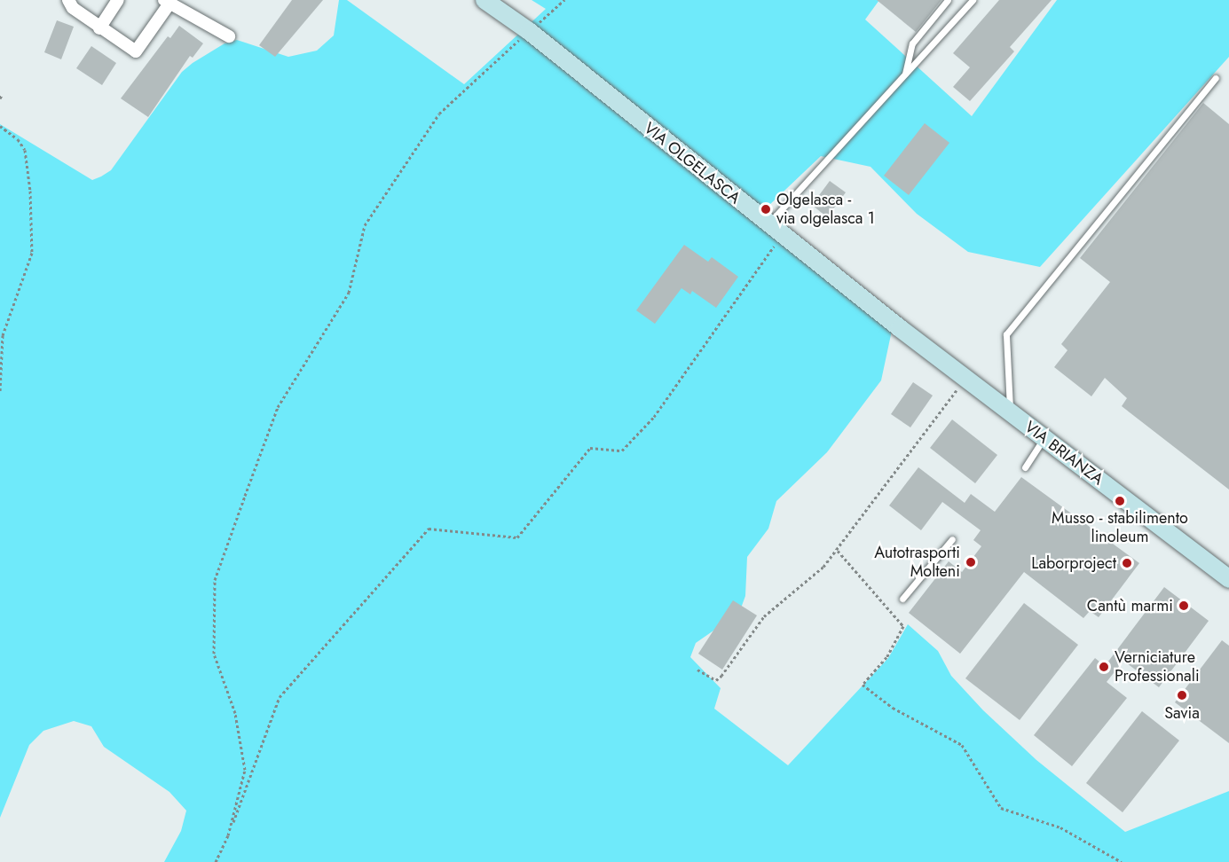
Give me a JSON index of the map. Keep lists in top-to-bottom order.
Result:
{
  "streets": {
    "street": ["VIA OLGELASCA", "VIA BRIANZA"]
  },
  "crossings": [
    ["VIA OLGELASCA", "VIA BRIANZA"]
  ],
  "places": [
    "Olgelasca - via olgelasca 1",
    "Musso - stabilimento linoleum",
    "Autotrasporti Molteni",
    "Laborproject",
    "Cantù marmi",
    "Verniciature Professionali",
    "Savia"
  ]
}
